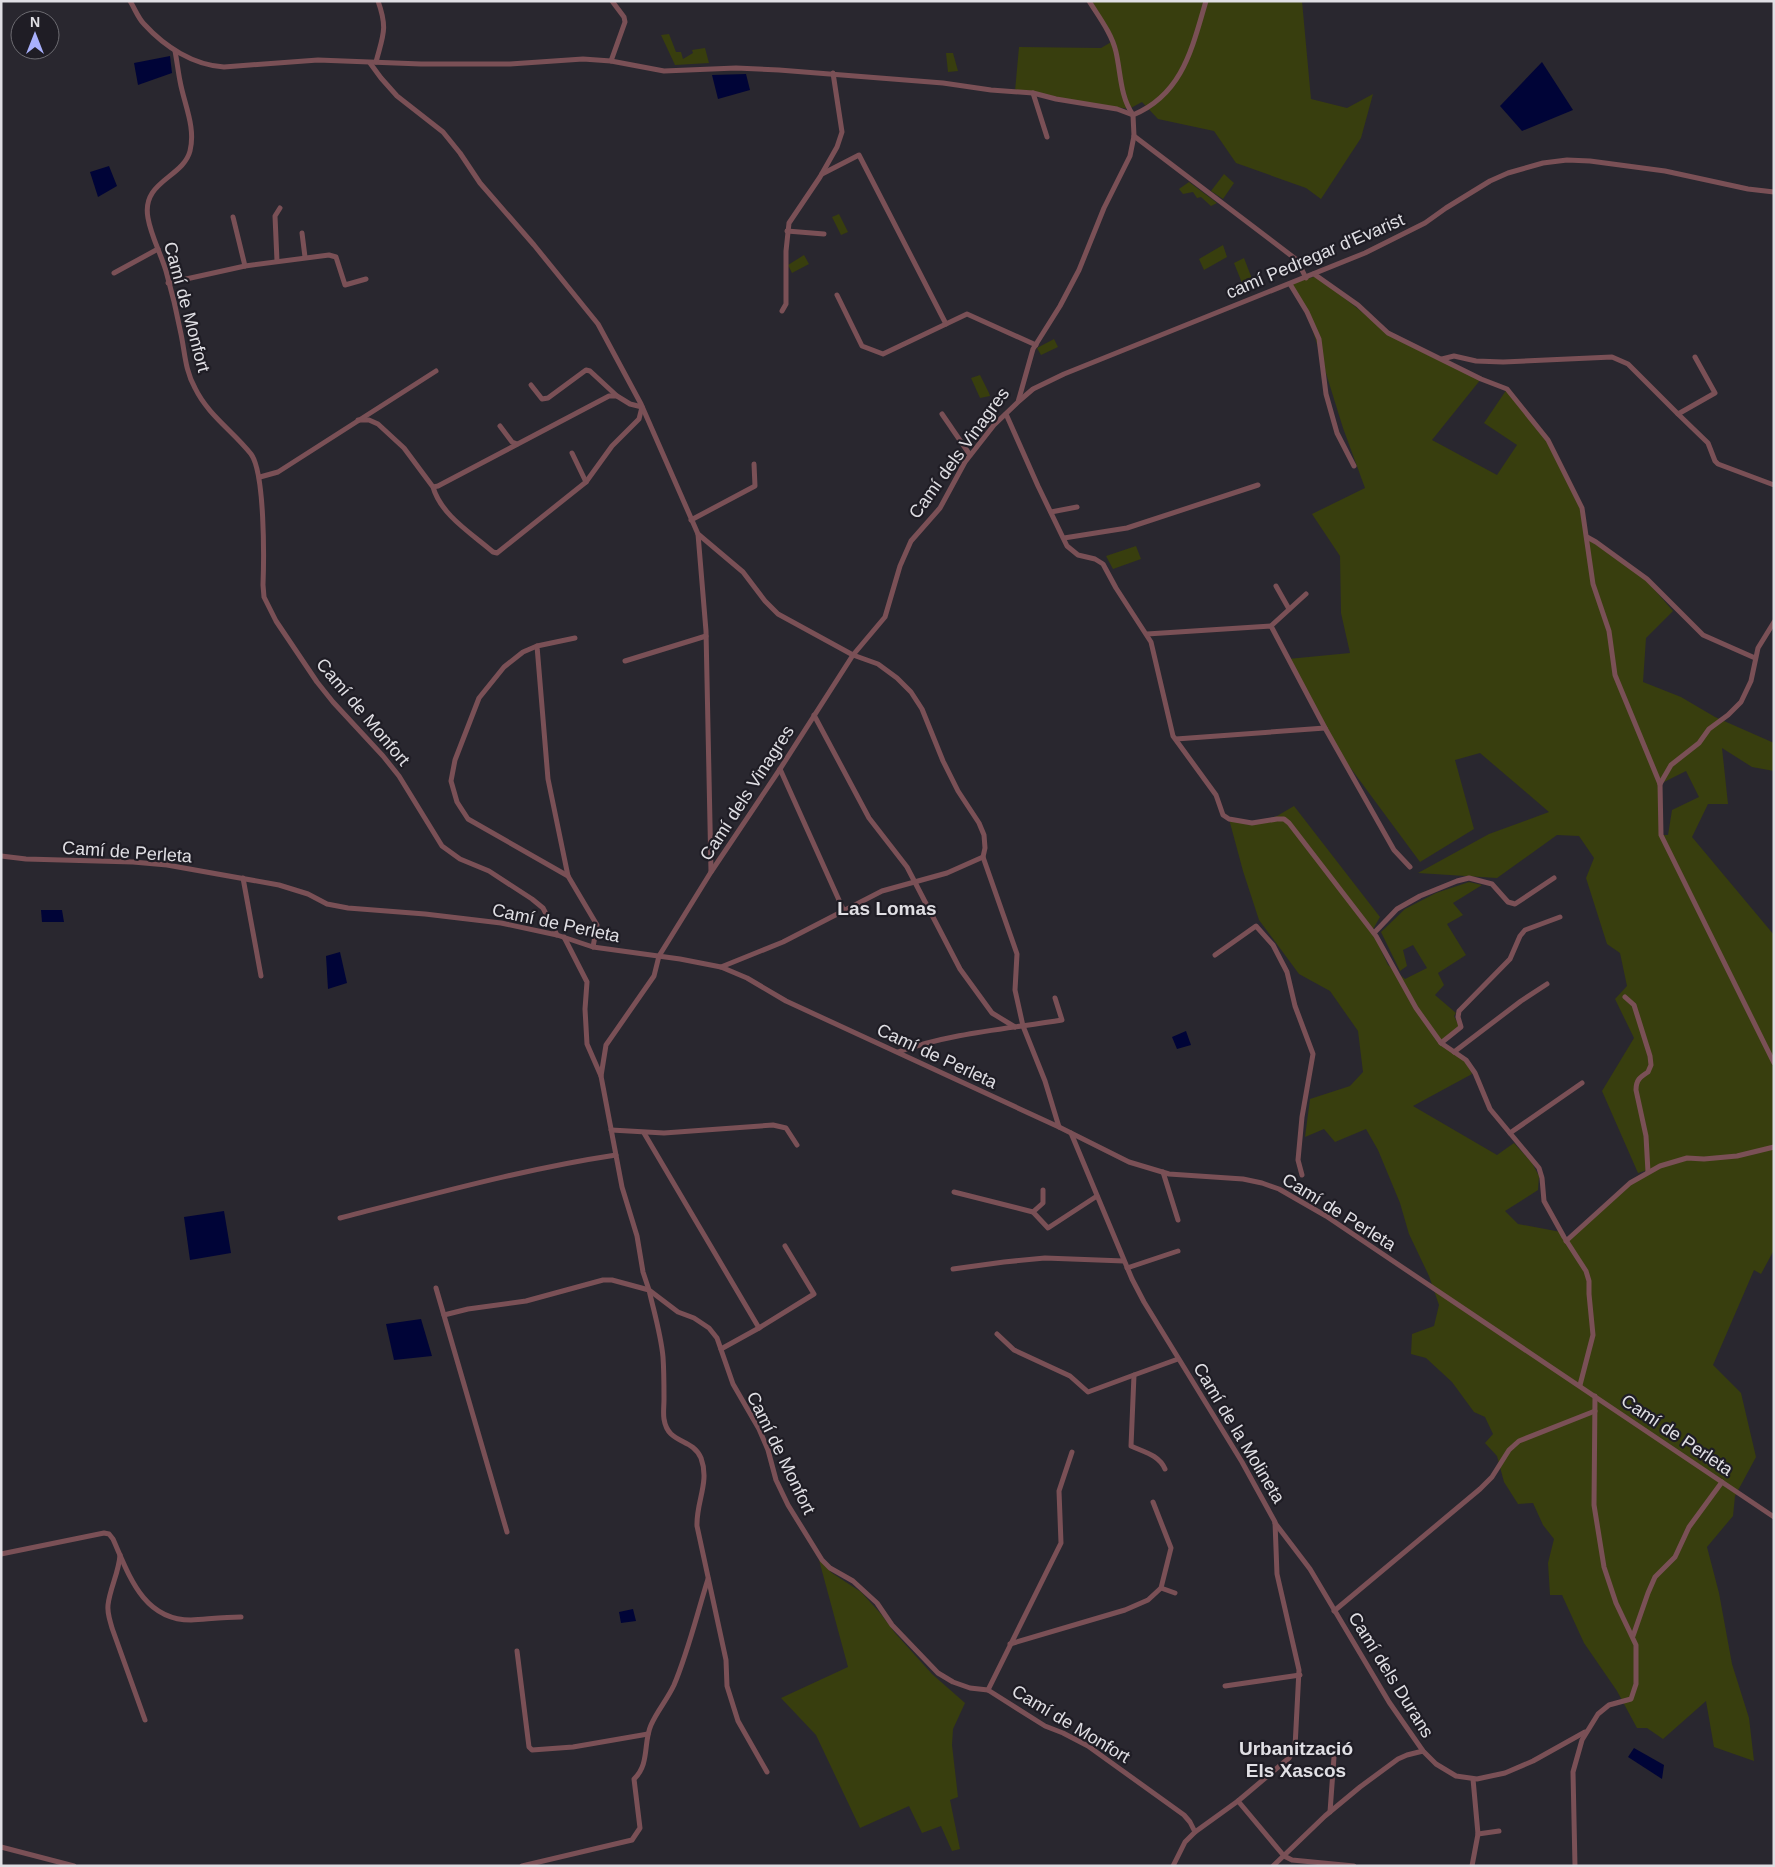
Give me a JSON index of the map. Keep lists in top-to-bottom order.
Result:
{
  "streets": {
    "street": [
      "camí Pedregar d'Evarist",
      "Camí de Monfort",
      "Camí dels Vinagres",
      "Camí de Perleta",
      "Camí de la Molineta",
      "Camí dels Durans"
    ]
  },
  "crossings": [
    ["camí Pedregar d'Evarist", "Camí dels Vinagres"],
    ["Camí de Monfort", "Camí de Perleta"],
    ["Camí de Monfort", "Camí de la Molineta"],
    ["Camí dels Vinagres", "Camí de Perleta"],
    ["Camí de Perleta", "Camí de la Molineta"],
    ["Camí de la Molineta", "Camí dels Durans"]
  ],
  "districts": ["Las Lomas", "Urbanització Els Xascos"],
  "north": "top"
}
